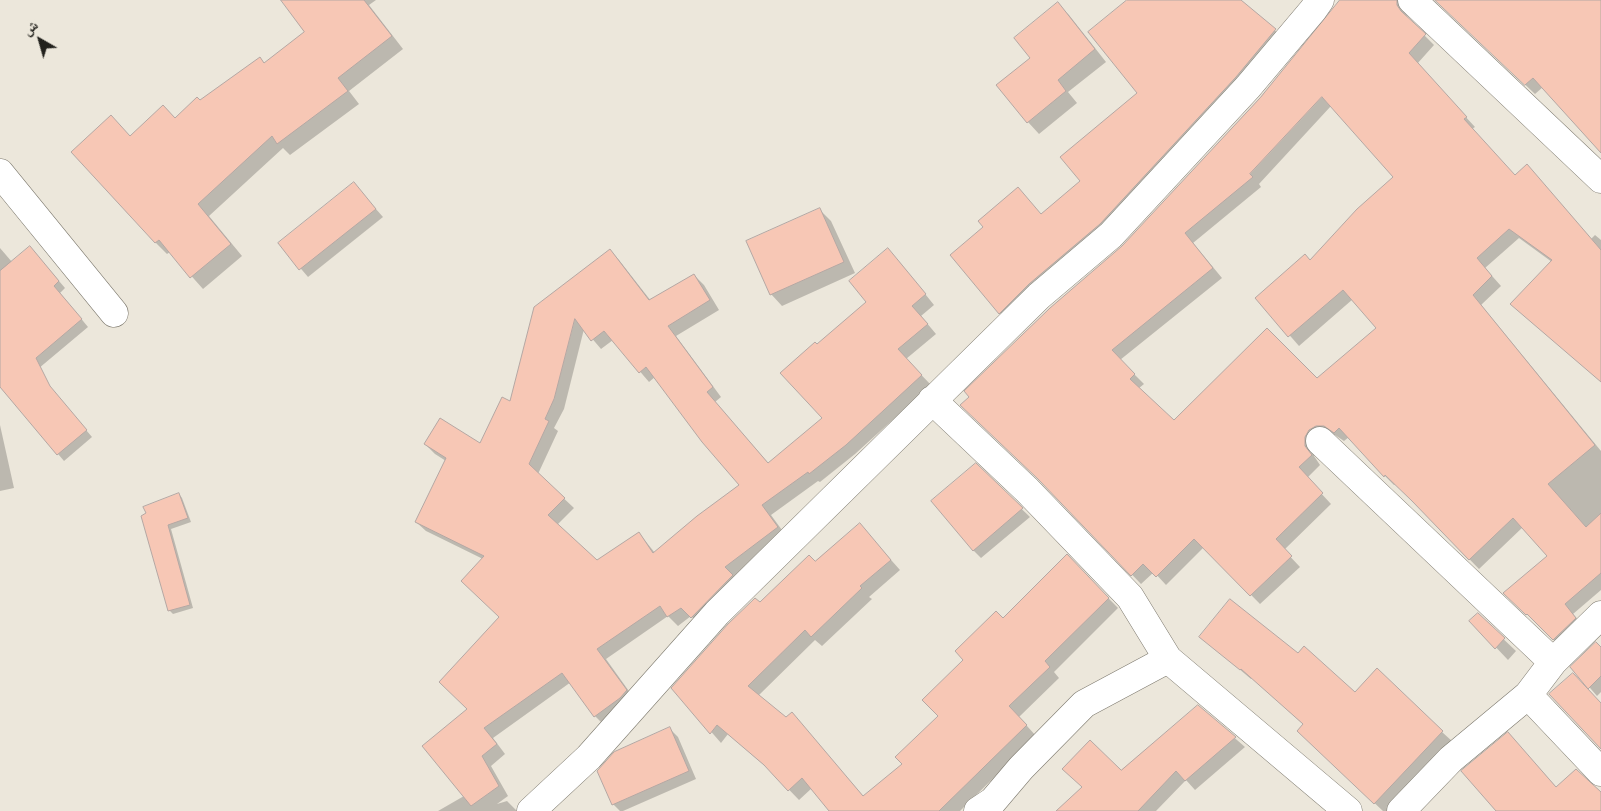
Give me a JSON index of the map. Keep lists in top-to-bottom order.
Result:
{
  "north": "top left"
}
